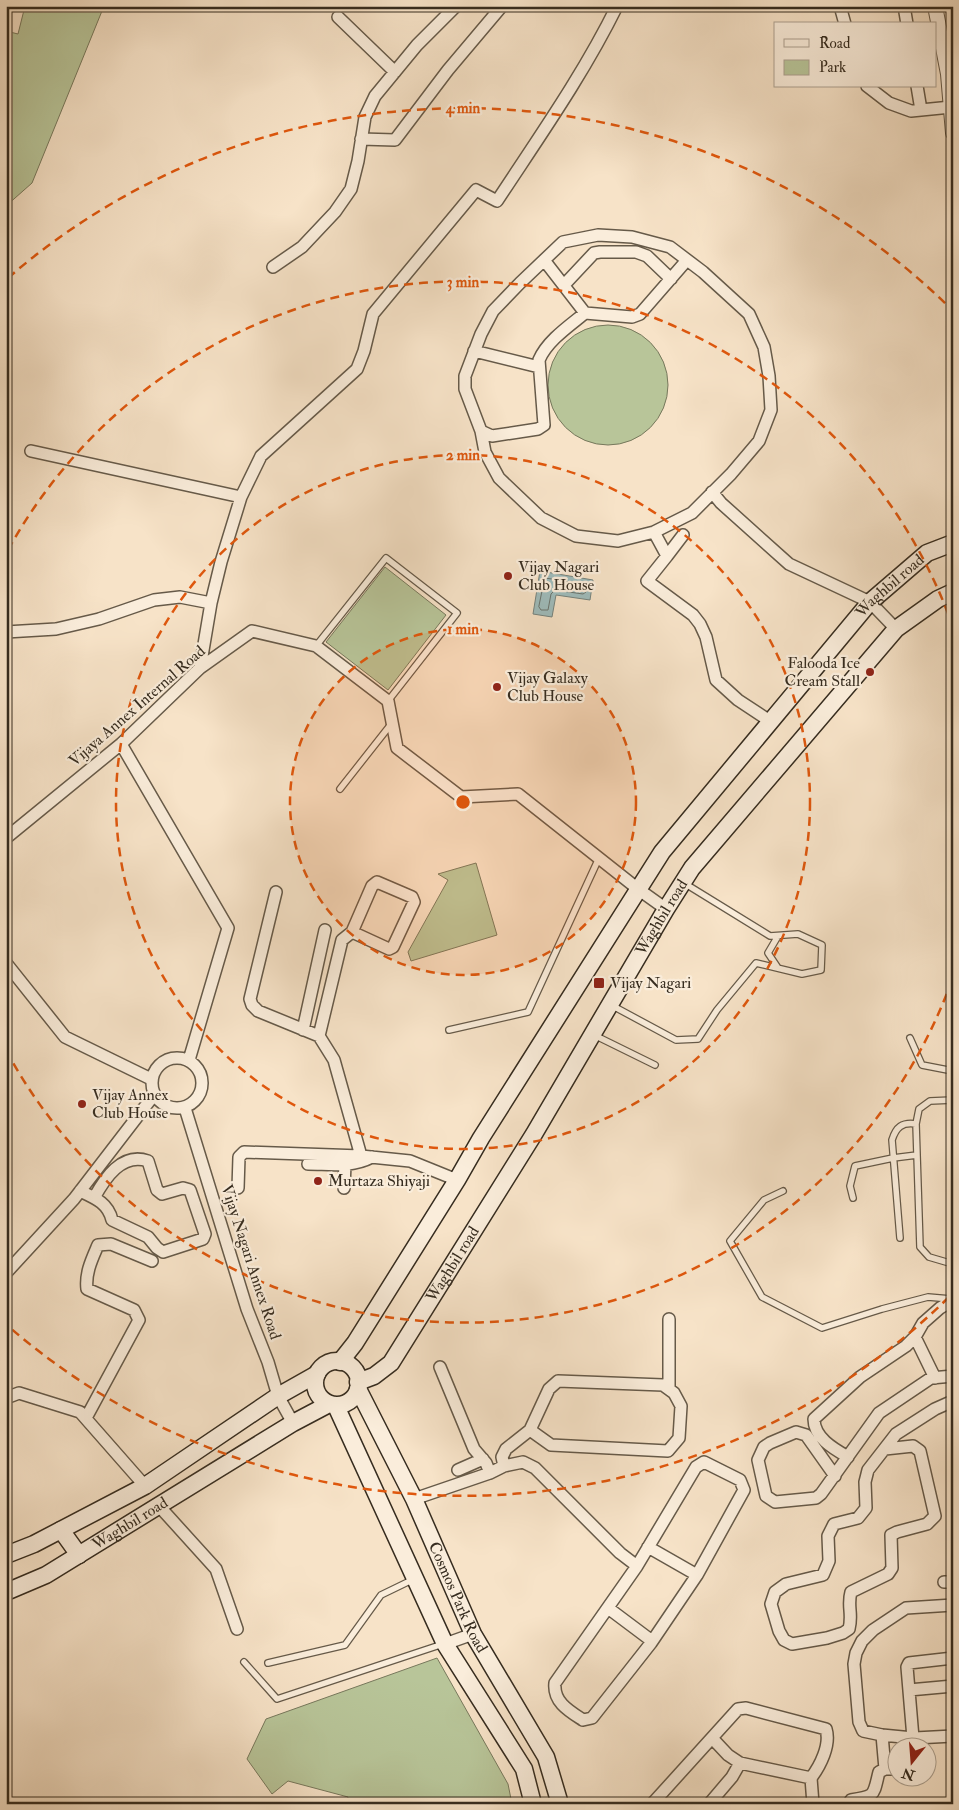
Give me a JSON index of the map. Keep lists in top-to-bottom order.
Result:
{
  "streets": {
    "main road": ["Waghbil road", "Cosmos Park Road"],
    "street": ["Vijaya Annex Internal Road", "Vijay Nagari Annex Road"]
  },
  "crossings": [
    ["Waghbil road", "Vijay Nagari Annex Road"],
    ["Waghbil road", "Cosmos Park Road"]
  ],
  "places": {
    "other": [
      "Vijay Nagari Club House",
      "Falooda Ice Cream Stall",
      "Vijay Galaxy Club House",
      "Vijay Annex Club House",
      "Murtaza Shiyaji"
    ],
    "transit": ["Vijay Nagari"]
  },
  "legend": ["Road", "Park"],
  "north": "bottom",
  "rings": [
    "4 min",
    "3 min",
    "2 min",
    "1 min"
  ]
}
